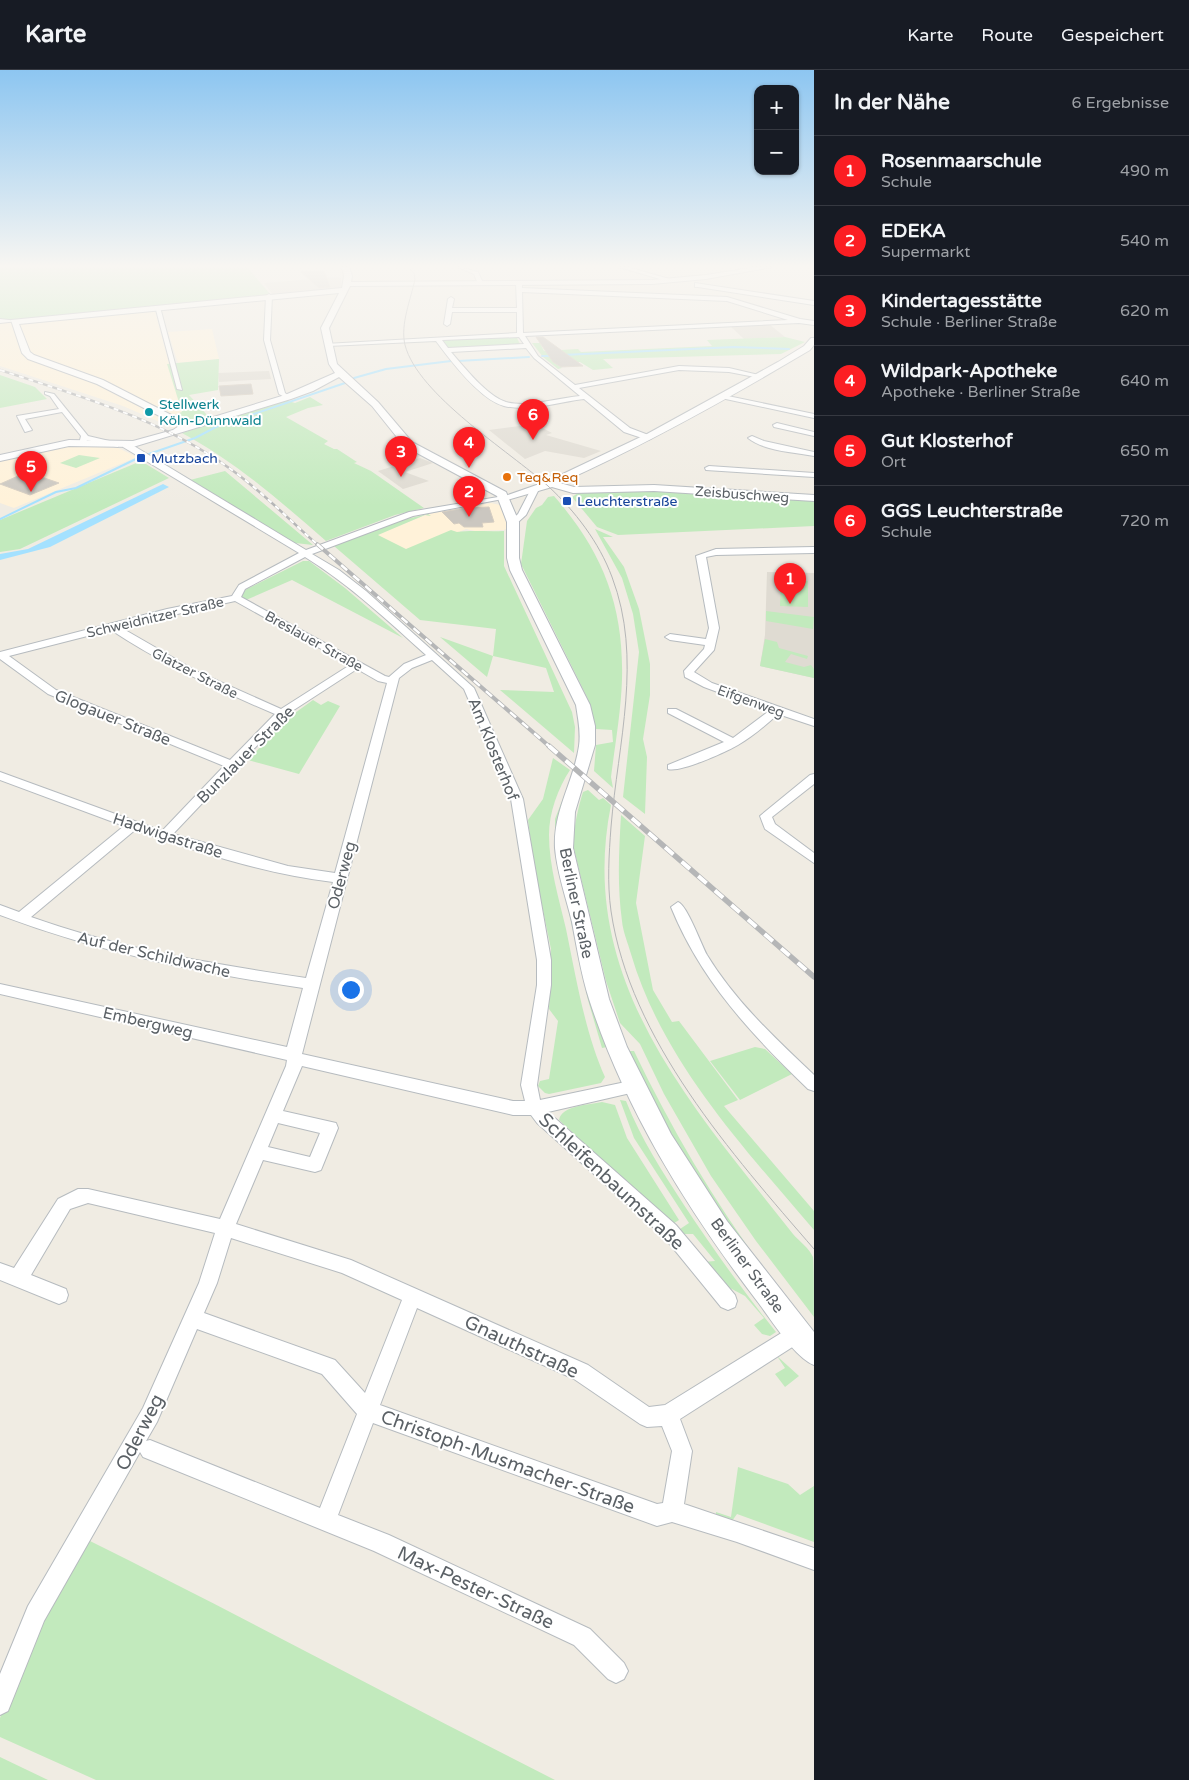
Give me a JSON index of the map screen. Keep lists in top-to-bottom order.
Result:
{
  "streets": {
    "main road": ["Berliner Straße"],
    "street": [
      "Zeisbuschweg",
      "Schweidnitzer Straße",
      "Breslauer Straße",
      "Glatzer Straße",
      "Eifgenweg",
      "Glogauer Straße",
      "Am Klosterhof",
      "Bunzlauer Straße",
      "Hadwigastraße",
      "Oderweg",
      "Auf der Schildwache",
      "Embergweg",
      "Schleifenbaumstraße",
      "Gnauthstraße",
      "Christoph-Musmacher-Straße",
      "Max-Pester-Straße"
    ]
  },
  "crossings": [
    ["Schweidnitzer Straße", "Breslauer Straße"],
    ["Schweidnitzer Straße", "Glatzer Straße"],
    ["Schweidnitzer Straße", "Glogauer Straße"],
    ["Schweidnitzer Straße", "Am Klosterhof"],
    ["Schweidnitzer Straße", "Berliner Straße"],
    ["Breslauer Straße", "Bunzlauer Straße"],
    ["Breslauer Straße", "Oderweg"],
    ["Glatzer Straße", "Bunzlauer Straße"],
    ["Glogauer Straße", "Bunzlauer Straße"],
    ["Am Klosterhof", "Schleifenbaumstraße"],
    ["Bunzlauer Straße", "Hadwigastraße"],
    ["Hadwigastraße", "Oderweg"],
    ["Oderweg", "Auf der Schildwache"],
    ["Oderweg", "Embergweg"],
    ["Oderweg", "Schleifenbaumstraße"],
    ["Oderweg", "Gnauthstraße"],
    ["Oderweg", "Christoph-Musmacher-Straße"],
    ["Berliner Straße", "Schleifenbaumstraße"],
    ["Embergweg", "Schleifenbaumstraße"]
  ],
  "places": {
    "other": ["Stellwerk Köln-Dünnwald", "Teq&Req"],
    "transit": ["Mutzbach", "Leuchterstraße"]
  },
  "page": {
    "header": "Karte",
    "nav": ["Karte", "Route", "Gespeichert"],
    "heading": ["In der Nähe", "6 Ergebnisse"],
    "map_buttons": ["+", "−"],
    "list": [
      {
        "mark": "1",
        "name": "Rosenmaarschule",
        "note": "Schule",
        "value": "490 m"
      },
      {
        "mark": "2",
        "name": "EDEKA",
        "note": "Supermarkt",
        "value": "540 m"
      },
      {
        "mark": "3",
        "name": "Kindertagesstätte",
        "note": "Schule · Berliner Straße",
        "value": "620 m"
      },
      {
        "mark": "4",
        "name": "Wildpark-Apotheke",
        "note": "Apotheke · Berliner Straße",
        "value": "640 m"
      },
      {
        "mark": "5",
        "name": "Gut Klosterhof",
        "note": "Ort",
        "value": "650 m"
      },
      {
        "mark": "6",
        "name": "GGS Leuchterstraße",
        "note": "Schule",
        "value": "720 m"
      }
    ],
    "pins": [
      "6",
      "4",
      "3",
      "5",
      "2",
      "1"
    ]
  }
}
